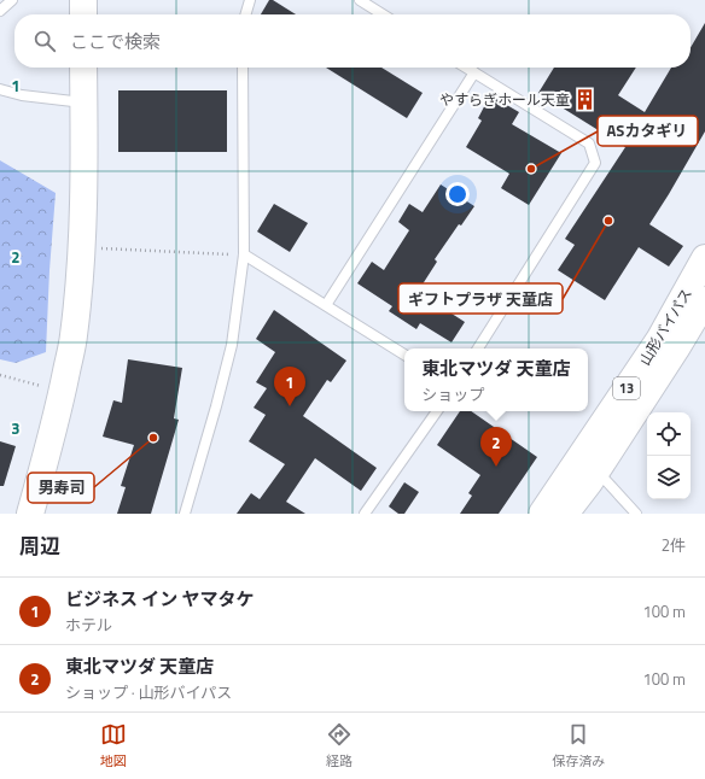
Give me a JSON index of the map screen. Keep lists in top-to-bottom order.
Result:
{
  "streets": {
    "main road": ["山形バイパス", "13"]
  },
  "places": {
    "building": ["やすらぎホール天童"],
    "other": ["ASカタギリ", "ギフトプラザ 天童店", "男寿司"]
  },
  "page": {
    "search": "ここで検索",
    "popup": ["東北マツダ 天童店", "ショップ"],
    "pins": ["1", "2"],
    "heading": ["周辺", "2件"],
    "list": [
      {
        "mark": "1",
        "name": "ビジネス イン ヤマタケ",
        "note": "ホテル",
        "value": "100 m"
      },
      {
        "mark": "2",
        "name": "東北マツダ 天童店",
        "note": "ショップ · 山形バイパス",
        "value": "100 m"
      }
    ],
    "nav": ["地図", "経路", "保存済み"]
  },
  "grid": {
    "rows": ["1", "2", "3"]
  }
}
